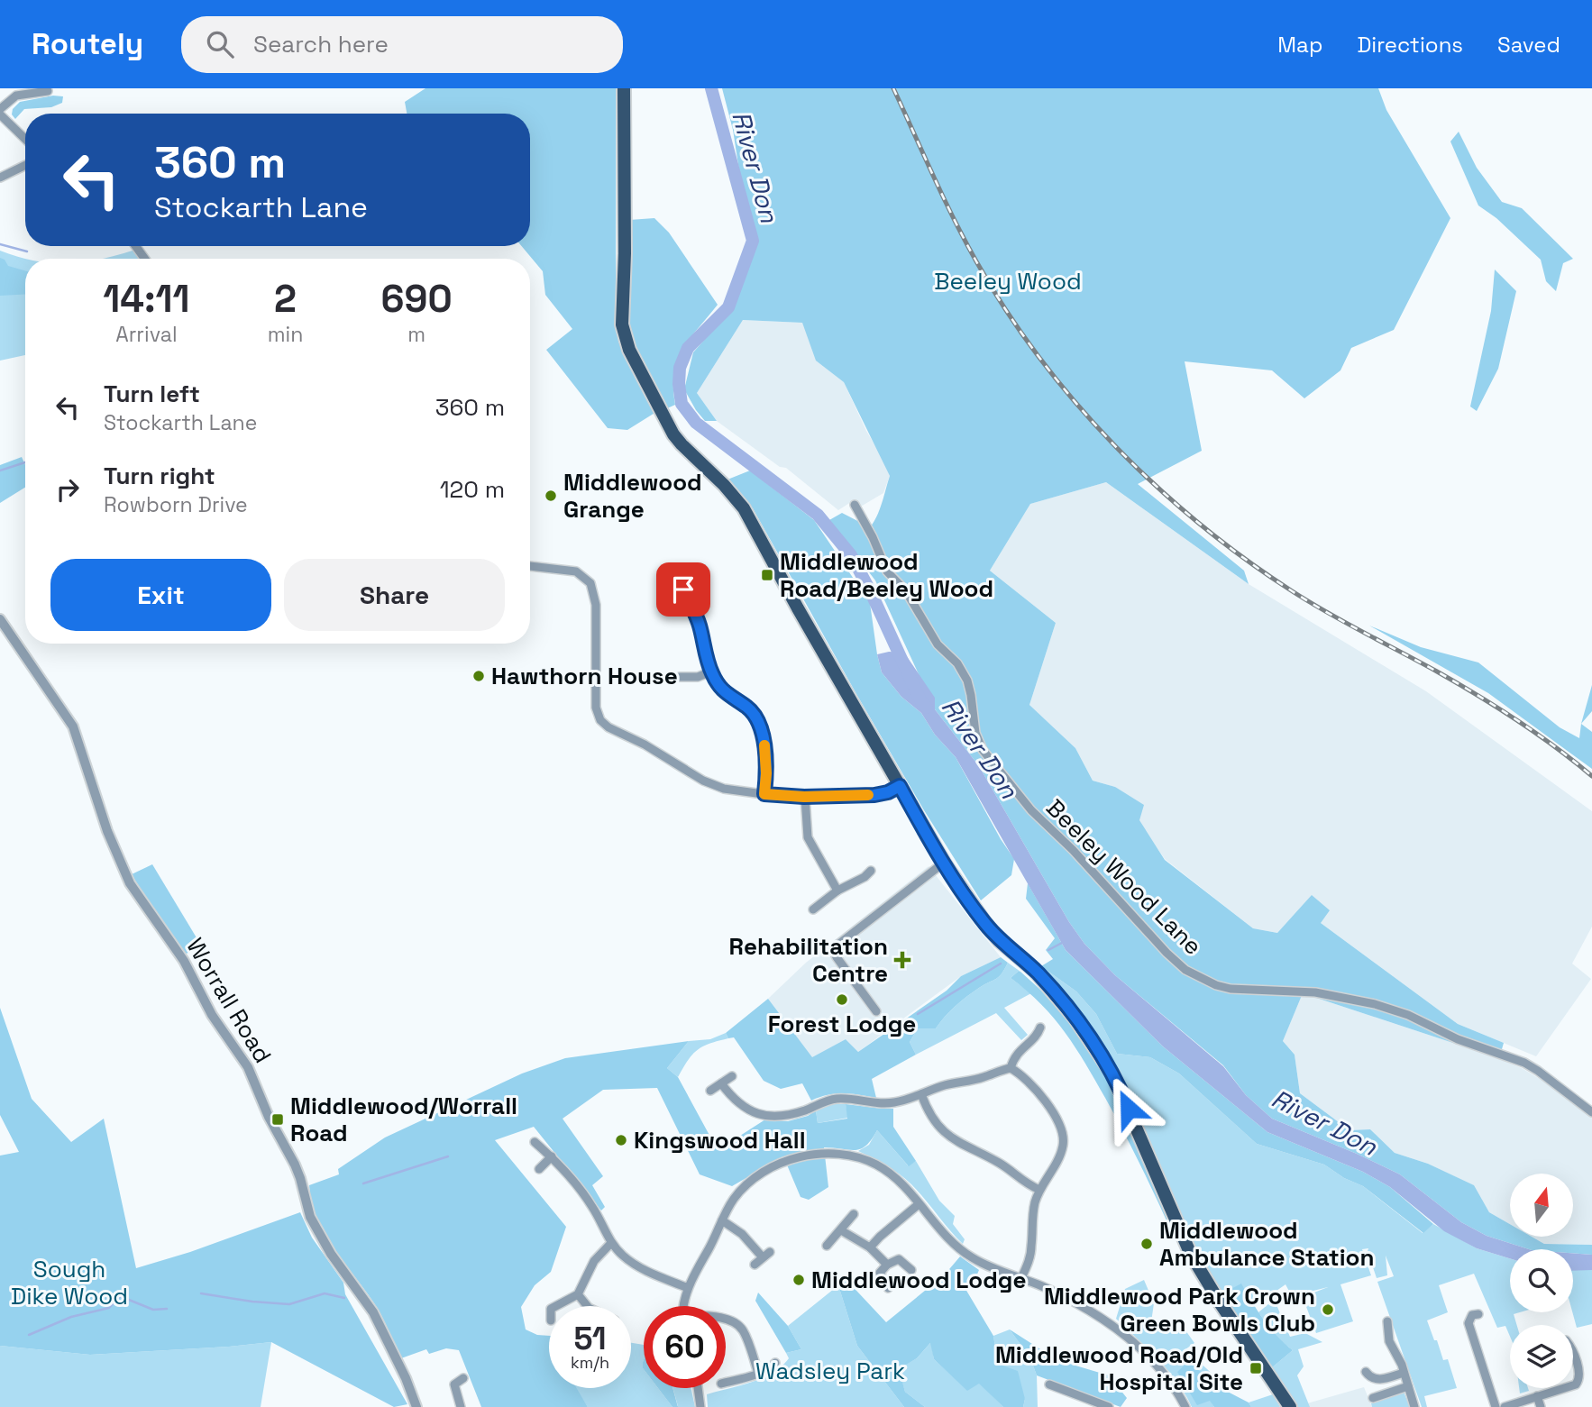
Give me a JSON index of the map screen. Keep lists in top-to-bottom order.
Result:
{
  "streets": {
    "street": ["Beeley Wood Lane", "Worrall Road"]
  },
  "water": ["River Don"],
  "parks": ["Beeley Wood", "Sough Dike Wood", "Wadsley Park"],
  "places": {
    "other": [
      "Middlewood Grange",
      "Hawthorn House",
      "Forest Lodge",
      "Kingswood Hall",
      "Middlewood Ambulance Station",
      "Middlewood Lodge",
      "Middlewood Park Crown Green Bowls Club"
    ],
    "transit": ["Middlewood Road/Beeley Wood", "Middlewood/Worrall Road", "Middlewood Road/Old Hospital Site"],
    "health": ["Rehabilitation Centre"]
  },
  "north": "top",
  "page": {
    "header": "Routely",
    "search": "Search here",
    "nav": ["Map", "Directions", "Saved"],
    "turn": ["360 m", "Stockarth Lane"],
    "eta": [
      "14:11",
      "Arrival",
      "2",
      "min",
      "690",
      "m"
    ],
    "list": [
      {
        "name": "Turn left",
        "note": "Stockarth Lane",
        "value": "360 m"
      },
      {
        "name": "Turn right",
        "note": "Rowborn Drive",
        "value": "120 m"
      }
    ],
    "buttons": ["Exit", "Share"],
    "speed": "51 km/h",
    "limit": "60"
  }
}
